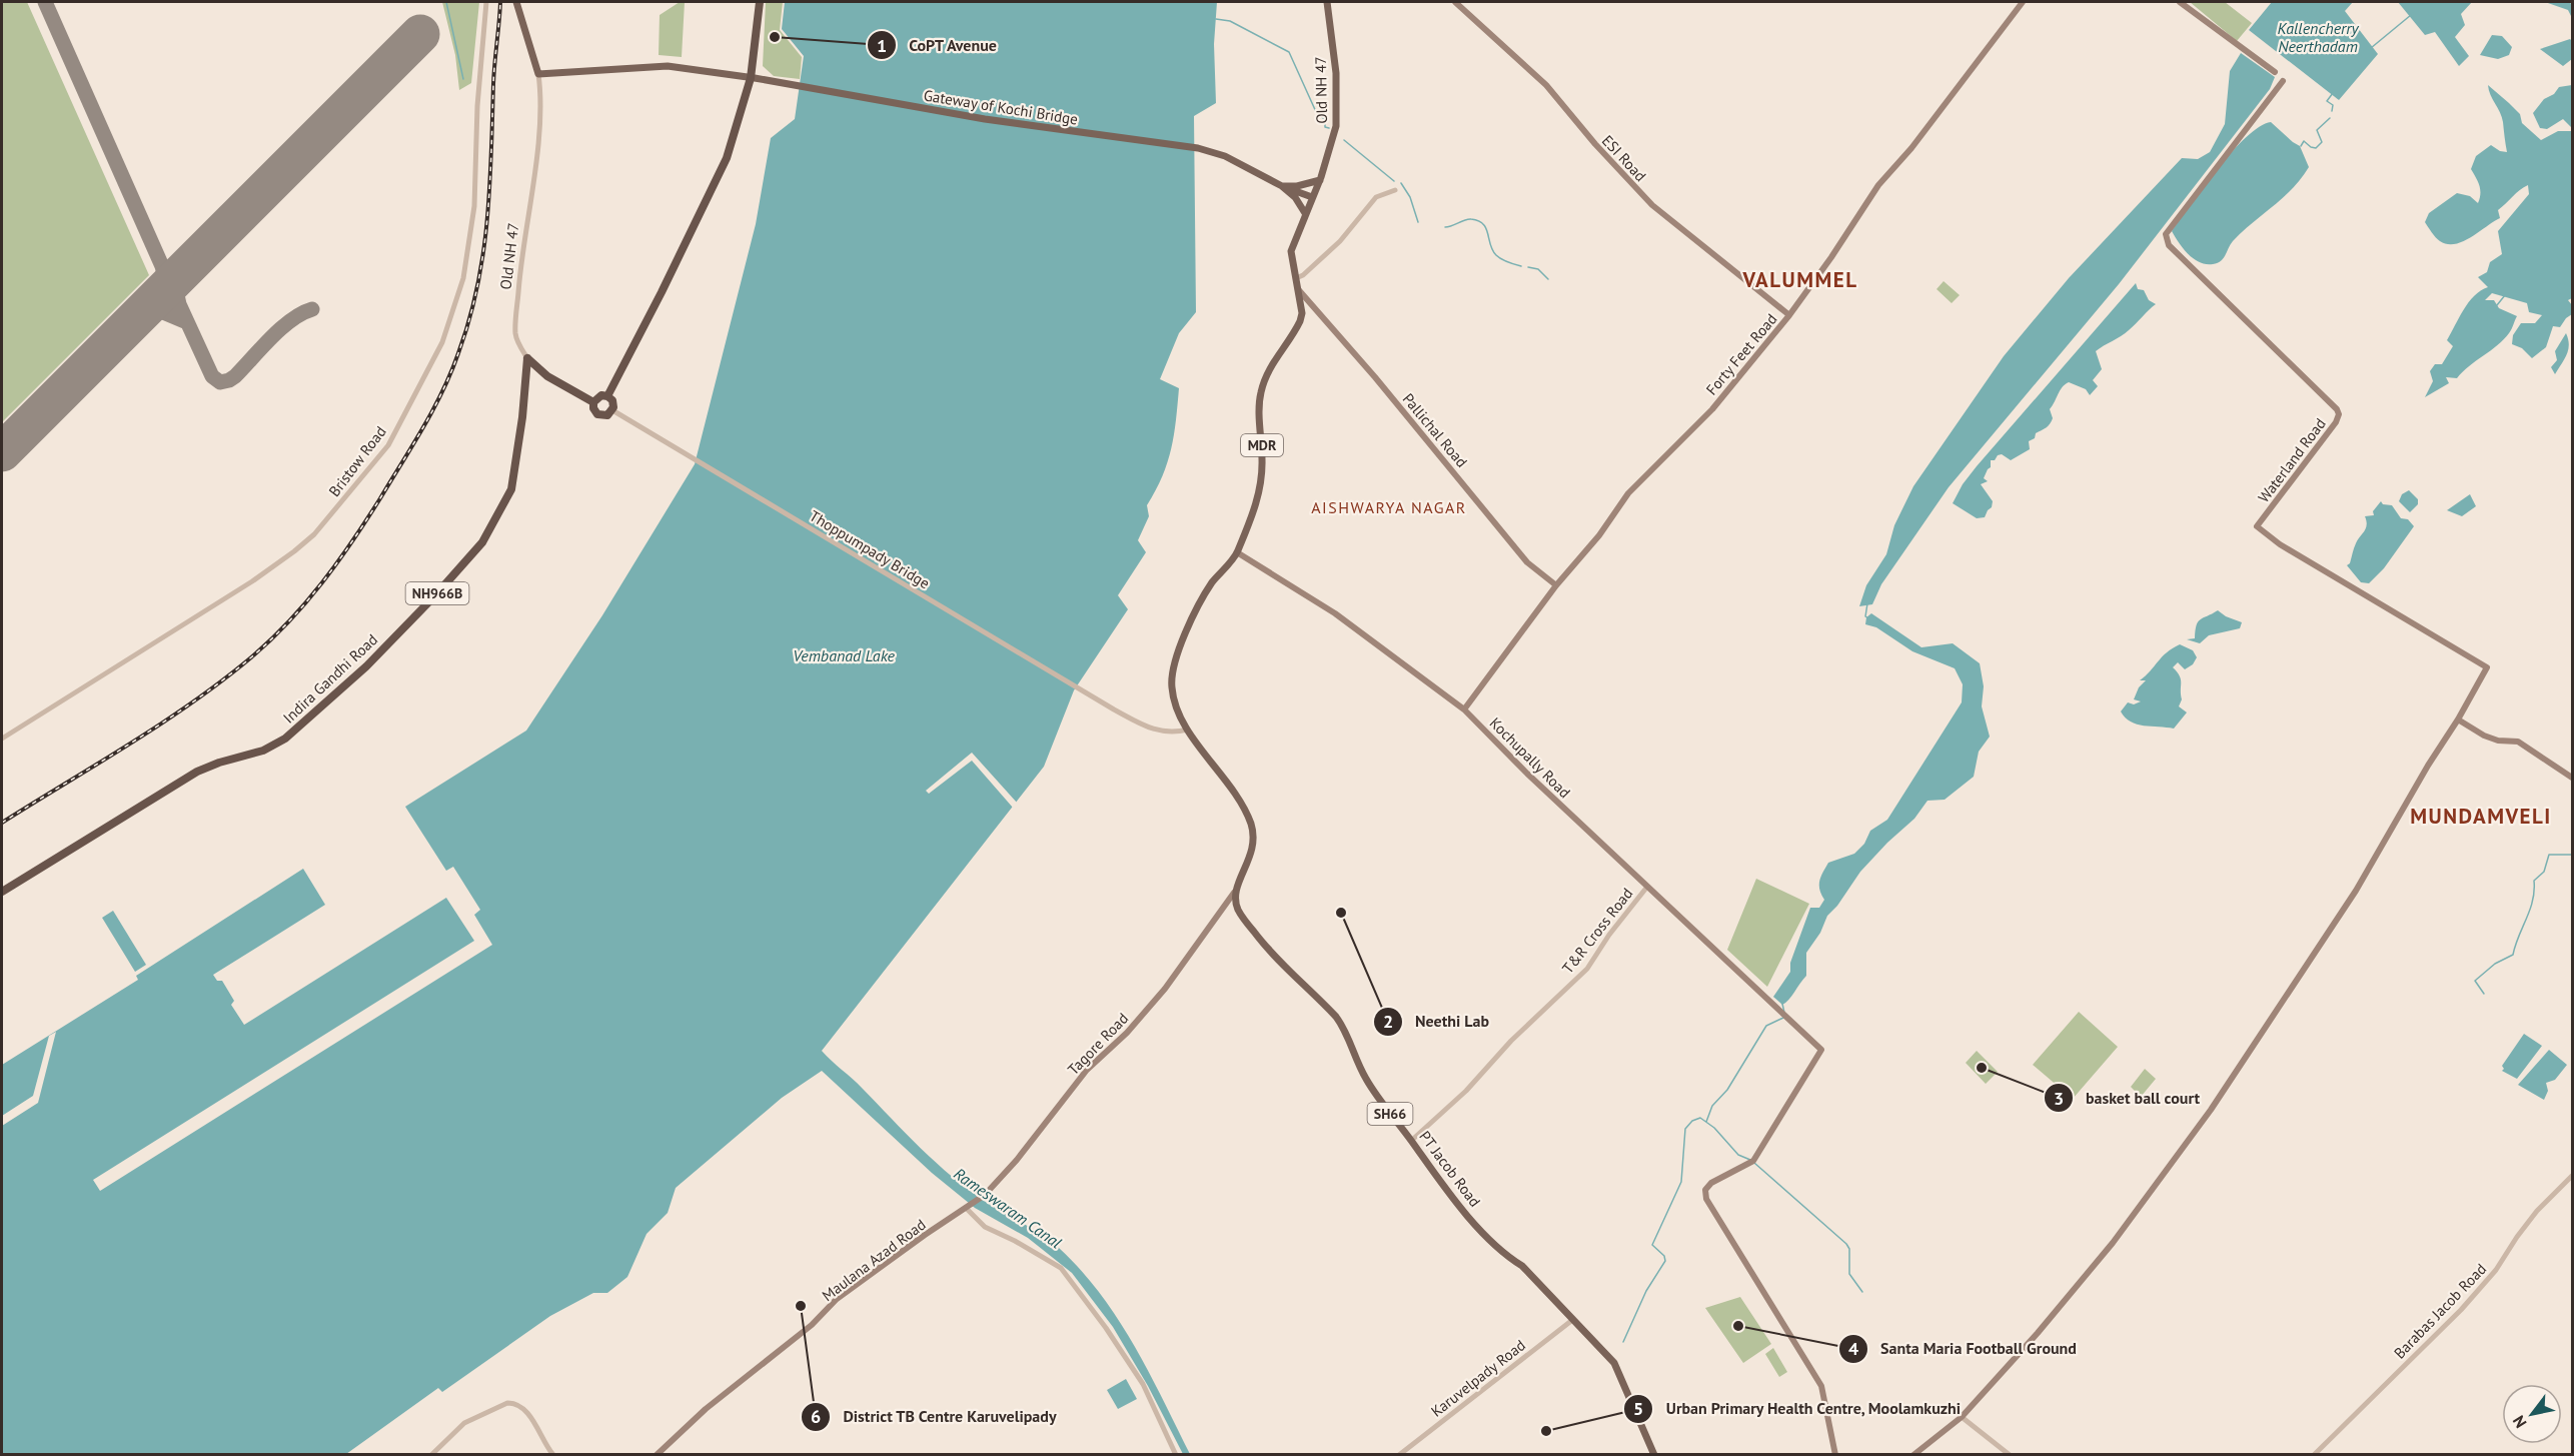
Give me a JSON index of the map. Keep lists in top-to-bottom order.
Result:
{
  "streets": {
    "highway": ["Old NH 47", "NH966B", "Indira Gandhi Road"],
    "main road": [
      "Gateway of Kochi Bridge",
      "ESI Road",
      "Forty Feet Road",
      "Pallichal Road",
      "MDR",
      "Waterland Road",
      "Kochupally Road",
      "Tagore Road",
      "SH66",
      "PT Jacob Road",
      "Maulana Azad Road"
    ],
    "street": [
      "Bristow Road",
      "Thoppumpady Bridge",
      "T&R Cross Road",
      "Barabas Jacob Road",
      "Karuvelpady Road"
    ]
  },
  "crossings": [
    ["Old NH 47", "MDR"],
    ["Old NH 47", "Thoppumpady Bridge"],
    ["Old NH 47", "Indira Gandhi Road"],
    ["ESI Road", "Forty Feet Road"],
    ["Forty Feet Road", "Pallichal Road"],
    ["Forty Feet Road", "Kochupally Road"],
    ["Pallichal Road", "MDR"],
    ["MDR", "Thoppumpady Bridge"],
    ["MDR", "Kochupally Road"],
    ["MDR", "Tagore Road"],
    ["MDR", "PT Jacob Road"],
    ["Kochupally Road", "T&R Cross Road"],
    ["T&R Cross Road", "PT Jacob Road"],
    ["Tagore Road", "PT Jacob Road"],
    ["Tagore Road", "Maulana Azad Road"],
    ["PT Jacob Road", "Karuvelpady Road"]
  ],
  "districts": ["VALUMMEL", "AISHWARYA NAGAR", "MUNDAMVELI"],
  "water": ["Kallencherry Neerthadam", "Vembanad Lake", "Rameswaram Canal"],
  "places": [
    "CoPT Avenue",
    "Neethi Lab",
    "basket ball court",
    "District TB Centre Karuvelipady",
    "Santa Maria Football Ground",
    "Urban Primary Health Centre, Moolamkuzhi"
  ],
  "north": "bottom left"
}
